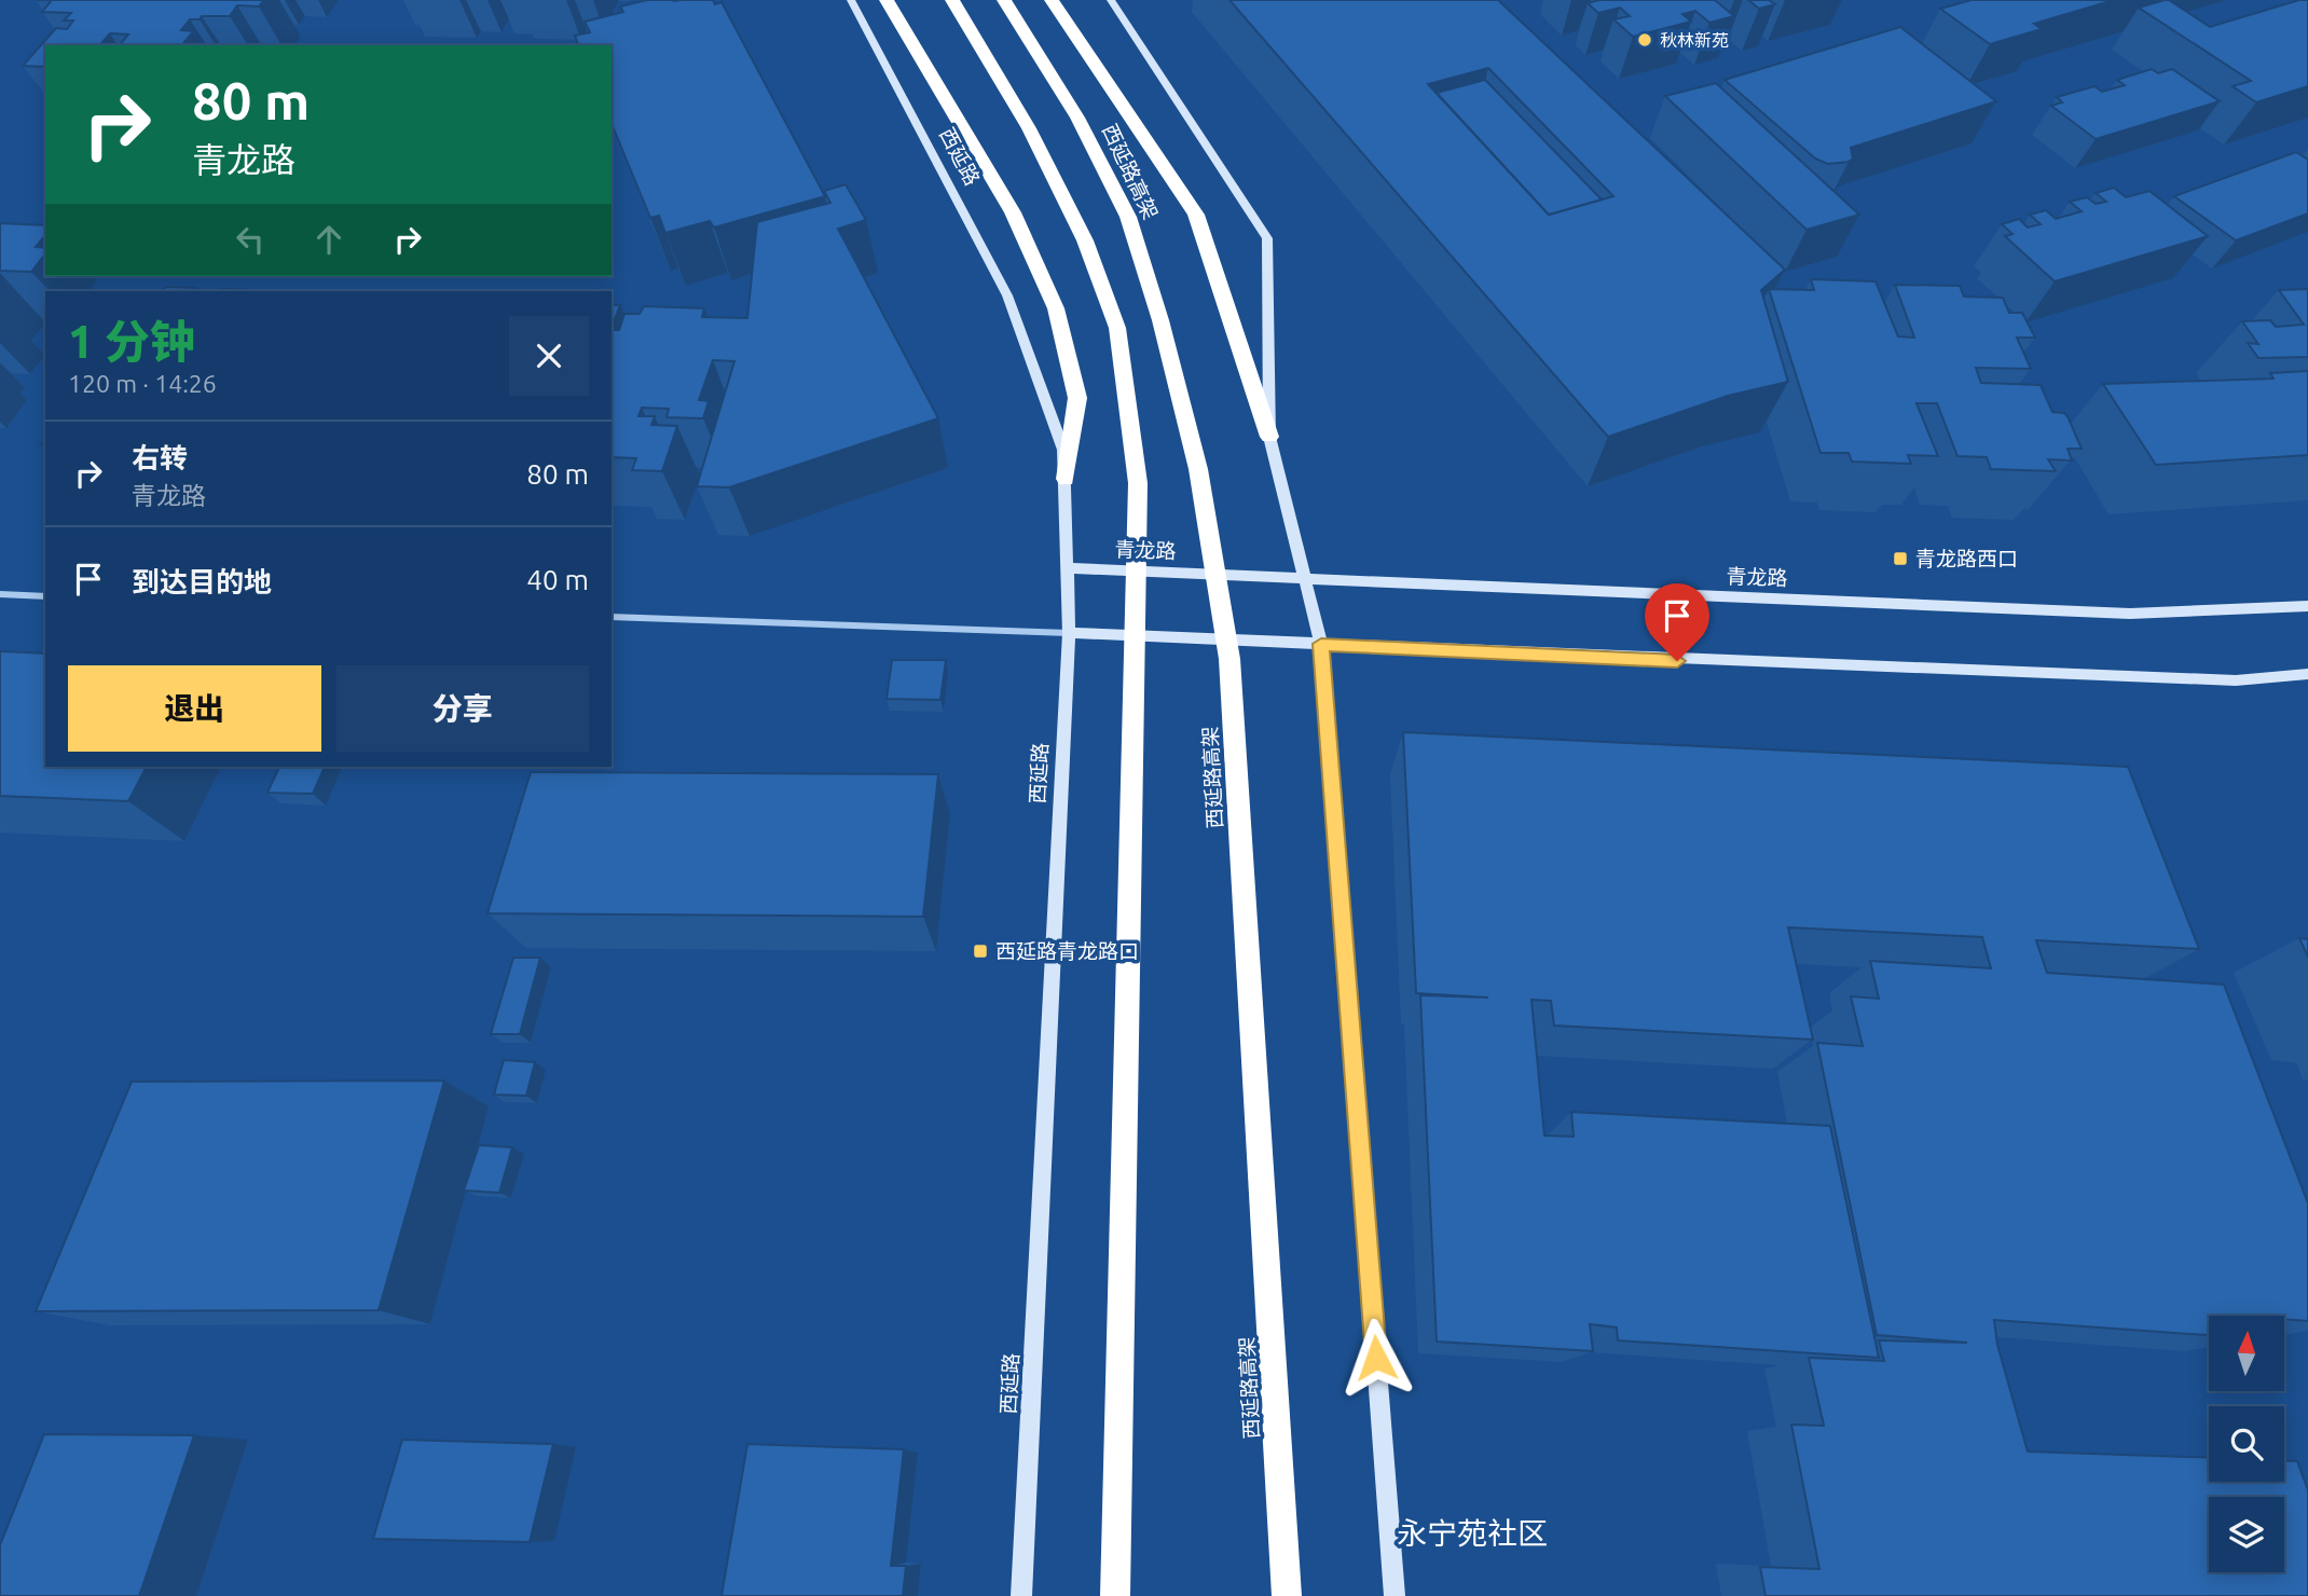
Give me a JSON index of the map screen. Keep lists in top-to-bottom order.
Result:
{
  "streets": {
    "highway": ["西延路高架"],
    "main road": ["西延路", "青龙路"]
  },
  "crossings": [
    ["西延路", "青龙路"]
  ],
  "districts": ["永宁苑社区"],
  "places": {
    "other": ["秋林新苑"],
    "transit": ["青龙路西口", "西延路青龙路口"]
  },
  "north": "top",
  "page": {
    "turn": ["80 m", "青龙路"],
    "heading": ["1 分钟", "120 m · 14:26"],
    "list": [
      {
        "name": "右转",
        "note": "青龙路",
        "value": "80 m"
      },
      {
        "name": "到达目的地",
        "value": "40 m"
      }
    ],
    "buttons": ["退出", "分享"]
  }
}
